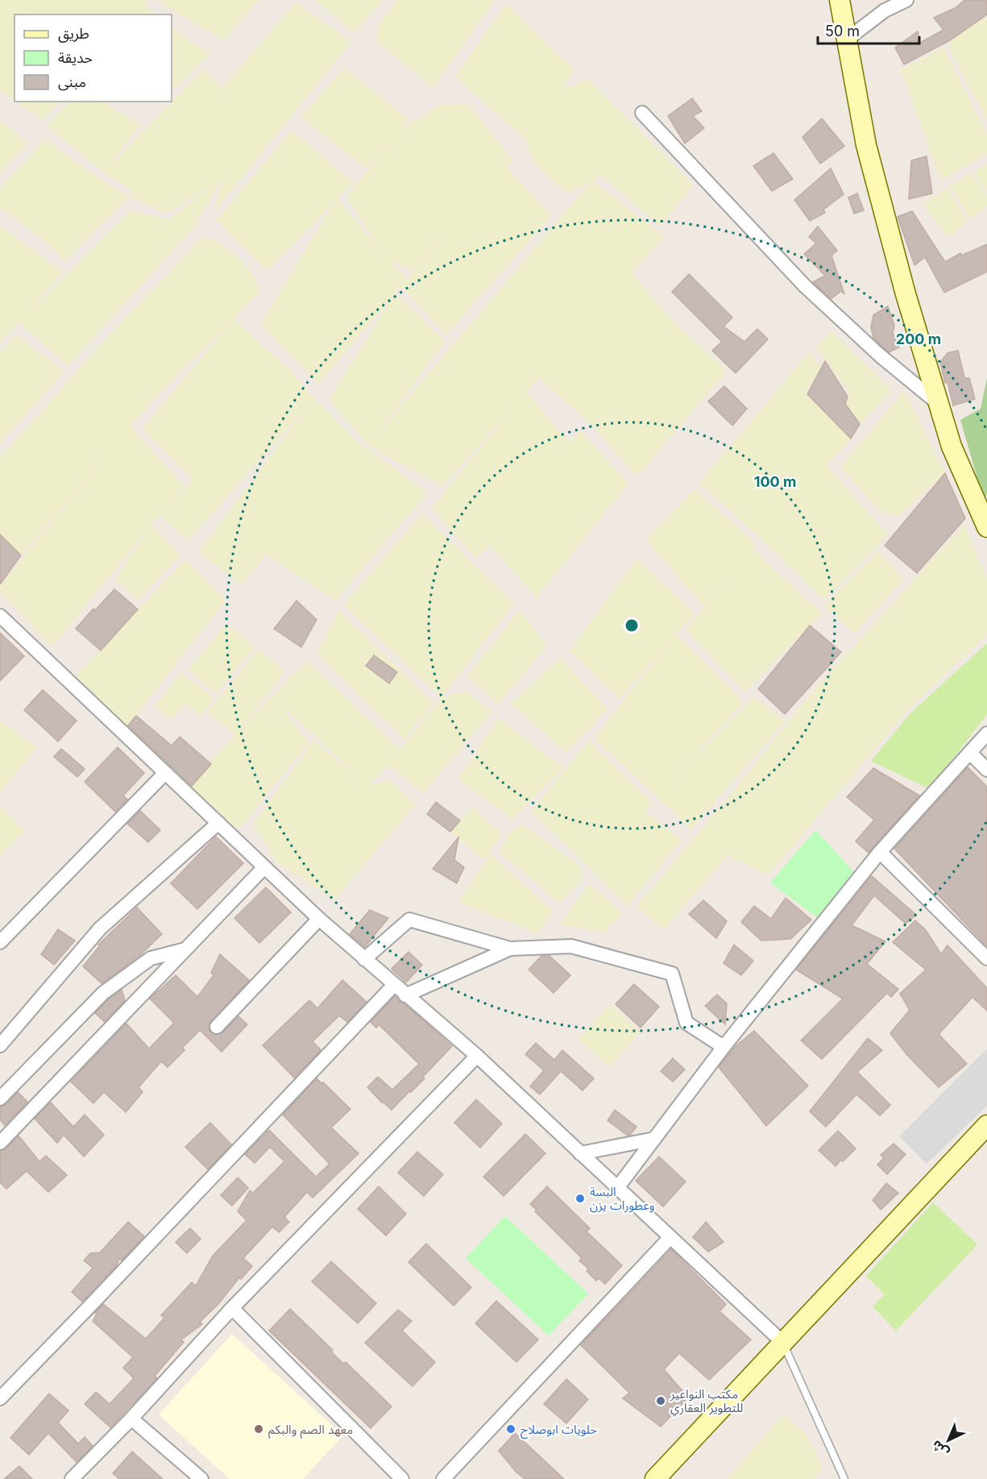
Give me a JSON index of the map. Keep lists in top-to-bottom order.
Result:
{
  "places": [
    "البسة وعطورات يزن",
    "مكتب النواعير للتطوير العقاري",
    "معهد الصم والبكم",
    "حلويات ابوصلاح"
  ],
  "legend": ["طريق", "حديقة", "مبنى"],
  "scale_bar": "50 m",
  "north": "bottom left",
  "rings": ["200 m", "100 m"]
}
